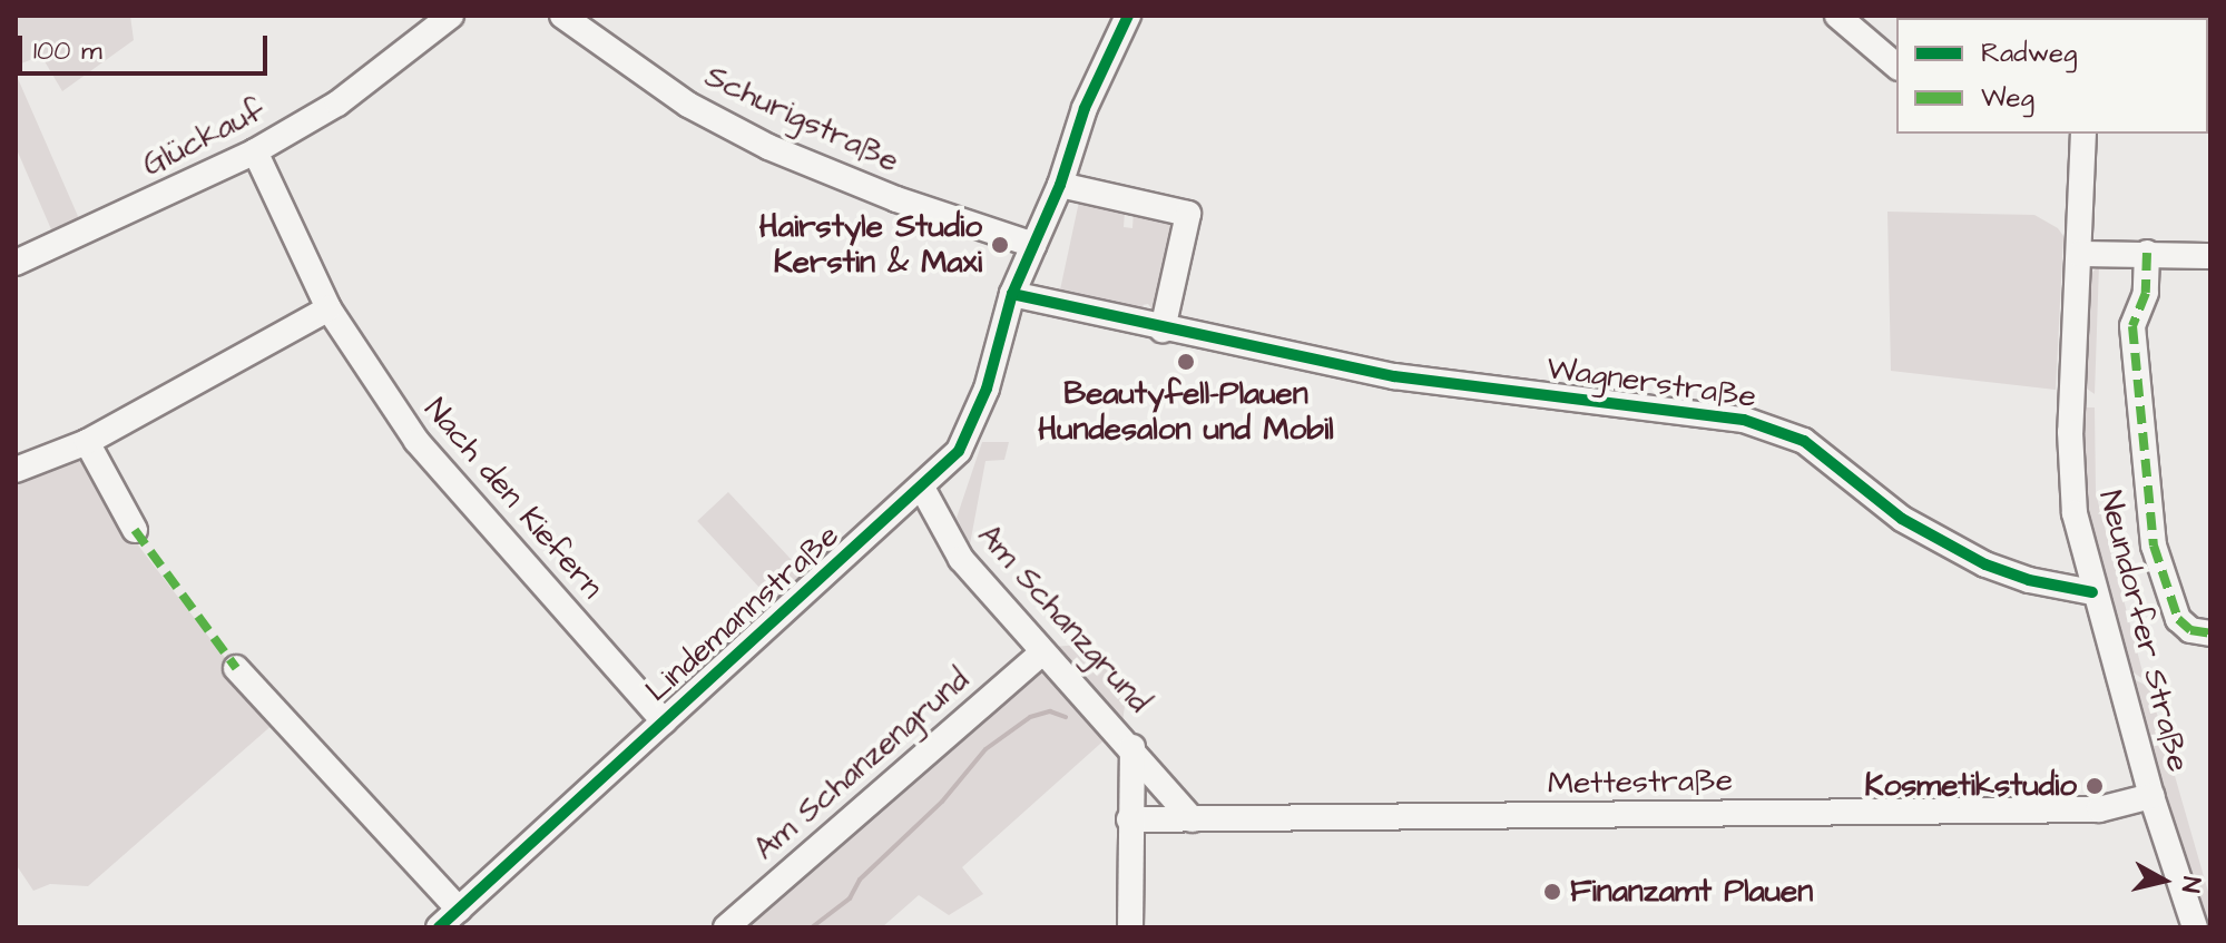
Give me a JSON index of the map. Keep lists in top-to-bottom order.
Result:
{
  "streets": {
    "street": [
      "Schurigstraße",
      "Glückauf",
      "Wagnerstraße",
      "Nach den Kiefern",
      "Lindemannstraße",
      "Am Schanzgrund",
      "Neundorfer Straße",
      "Am Schanzengrund",
      "Mettestraße"
    ]
  },
  "crossings": [
    ["Schurigstraße", "Lindemannstraße"],
    ["Glückauf", "Nach den Kiefern"],
    ["Wagnerstraße", "Lindemannstraße"],
    ["Wagnerstraße", "Neundorfer Straße"],
    ["Nach den Kiefern", "Lindemannstraße"],
    ["Lindemannstraße", "Am Schanzgrund"],
    ["Am Schanzgrund", "Am Schanzengrund"],
    ["Am Schanzgrund", "Mettestraße"],
    ["Neundorfer Straße", "Mettestraße"]
  ],
  "places": [
    "Hairstyle Studio Kerstin & Maxi",
    "Beautyfell-Plauen Hundesalon und Mobil",
    "Kosmetikstudio",
    "Finanzamt Plauen"
  ],
  "legend": ["Radweg", "Weg"],
  "scale_bar": "100 m",
  "north": "right"
}
